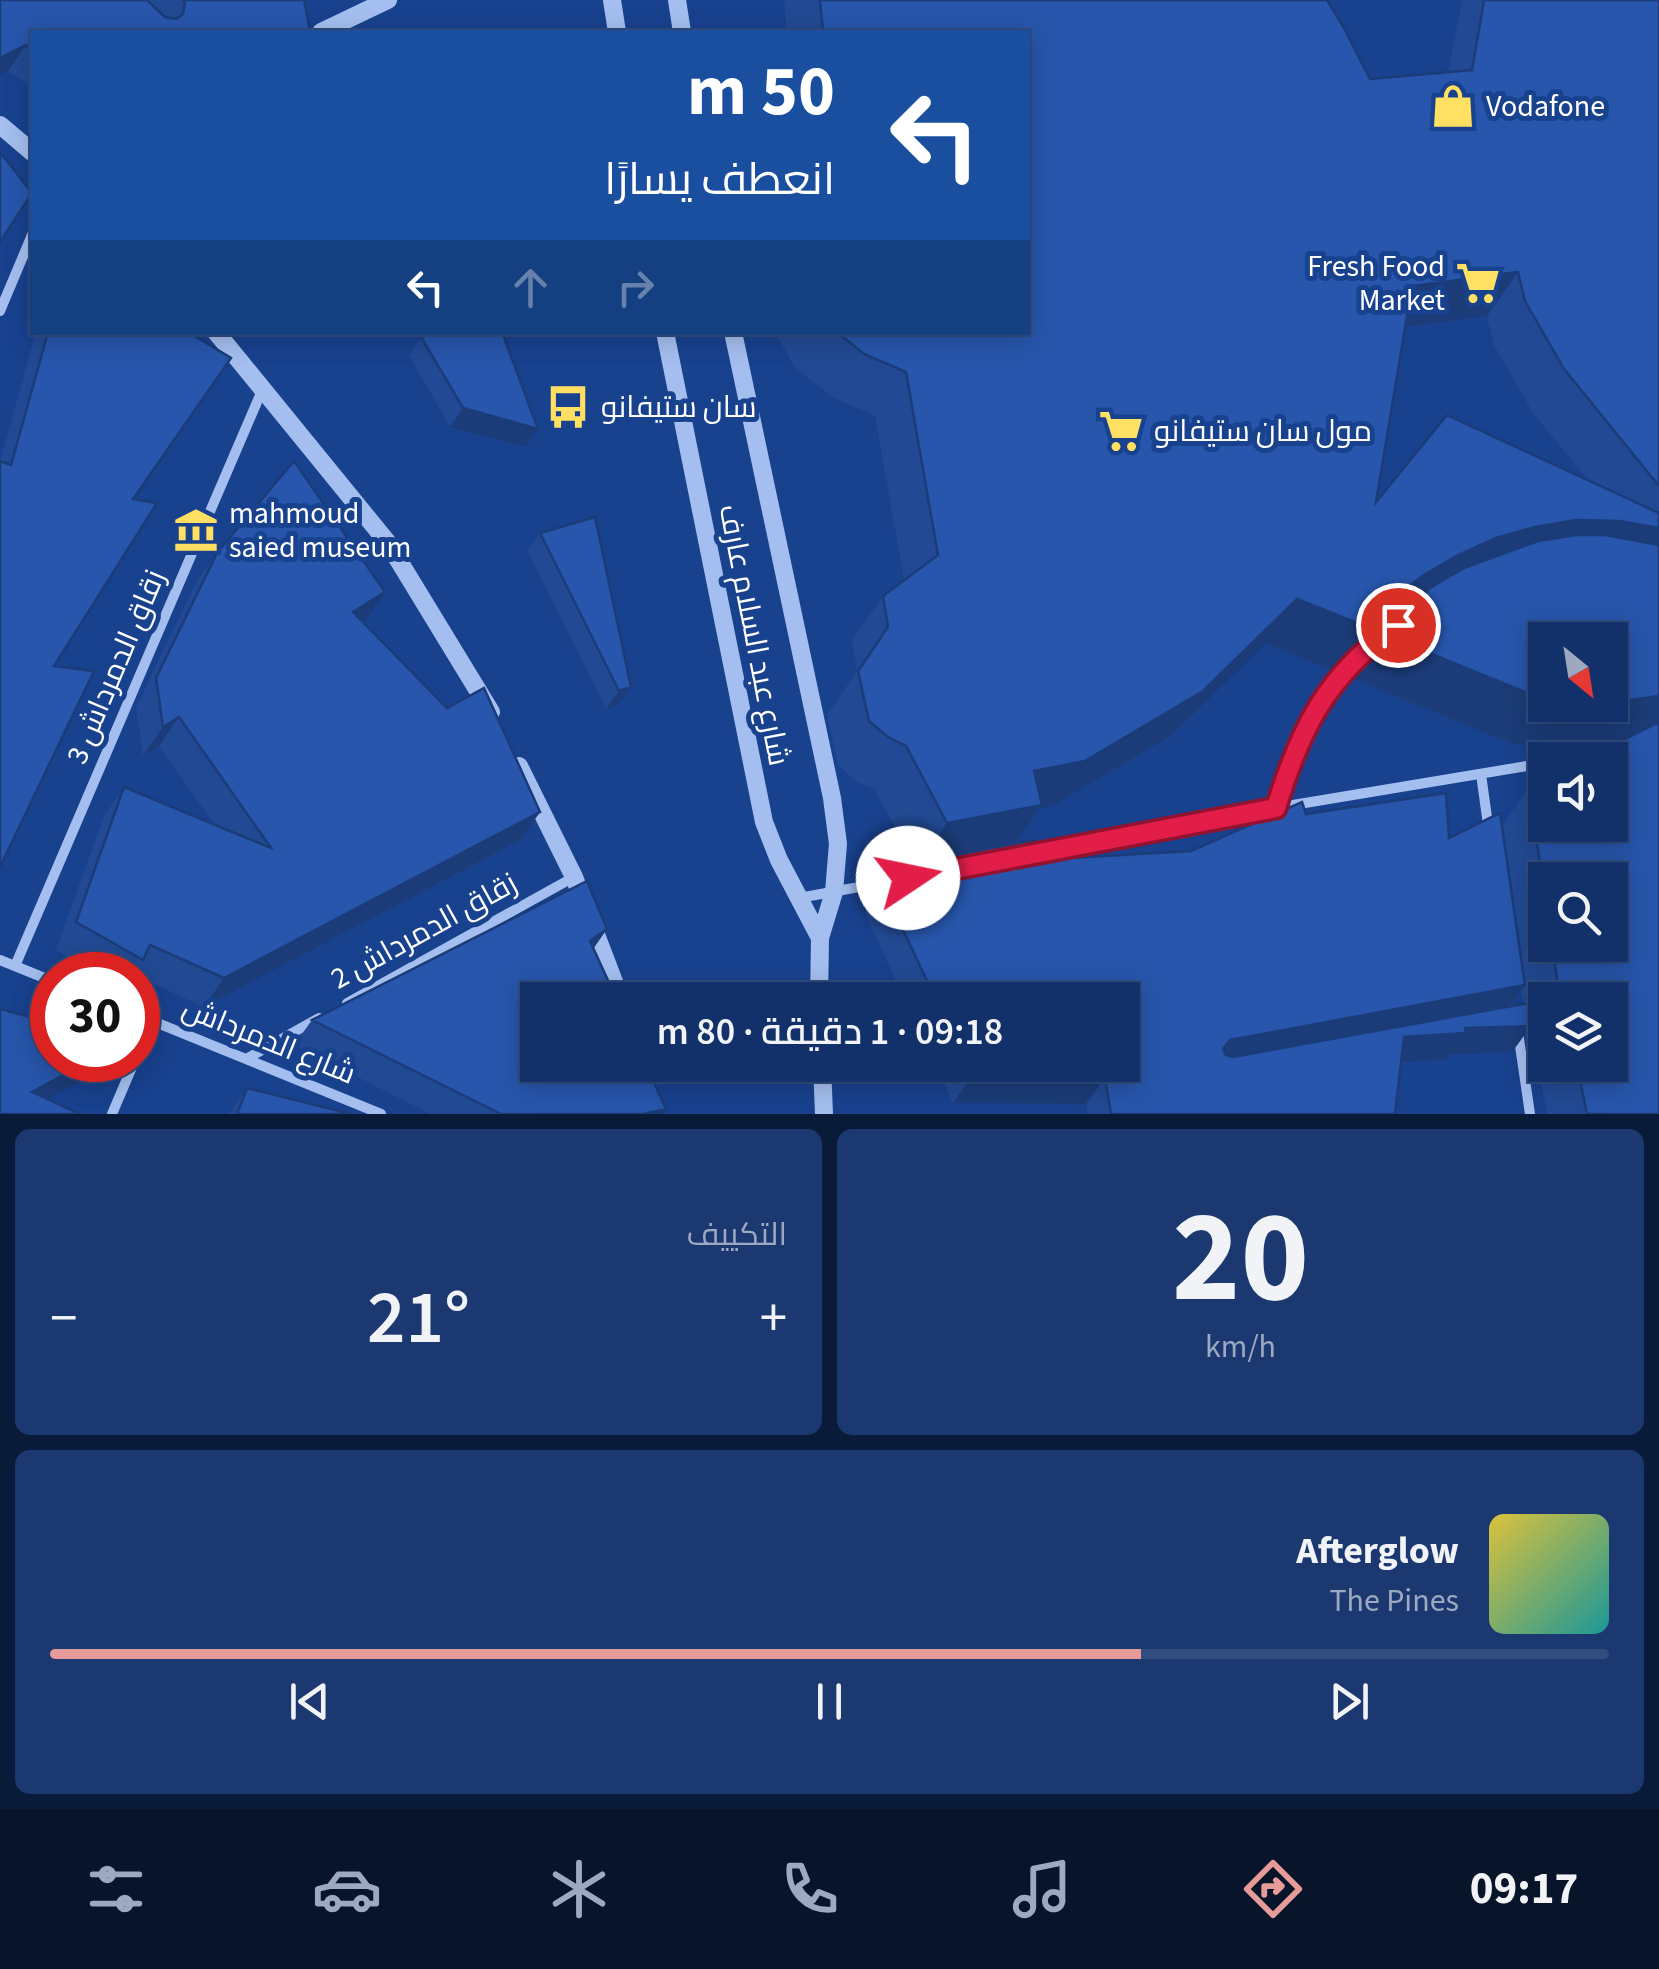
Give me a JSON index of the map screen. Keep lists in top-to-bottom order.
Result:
{
  "streets": {
    "street": [
      "شارع عبد السلام عارف",
      "زقاق الدمرداش 3",
      "زقاق الدمرداش 2",
      "شارع الدمرداش"
    ]
  },
  "crossings": [
    ["زقاق الدمرداش 2", "شارع الدمرداش"]
  ],
  "places": {
    "shop": ["Vodafone"],
    "supermarket": ["Fresh Food Market", "مول سان ستيفانو"],
    "bus stop": ["سان ستيفانو"],
    "museum": ["mahmoud saied museum"]
  },
  "north": "bottom right",
  "page": {
    "turn": ["50 m", "انعطف يسارًا"],
    "limit": "30",
    "trip": "09:18 · 1 دقيقة · 80 m",
    "tile": [
      ["20", "km/h"],
      "التكييف"
    ],
    "heat": ["−", "21°", "+"],
    "song": ["Afterglow", "The Pines"],
    "tabs": "09:17"
  }
}
